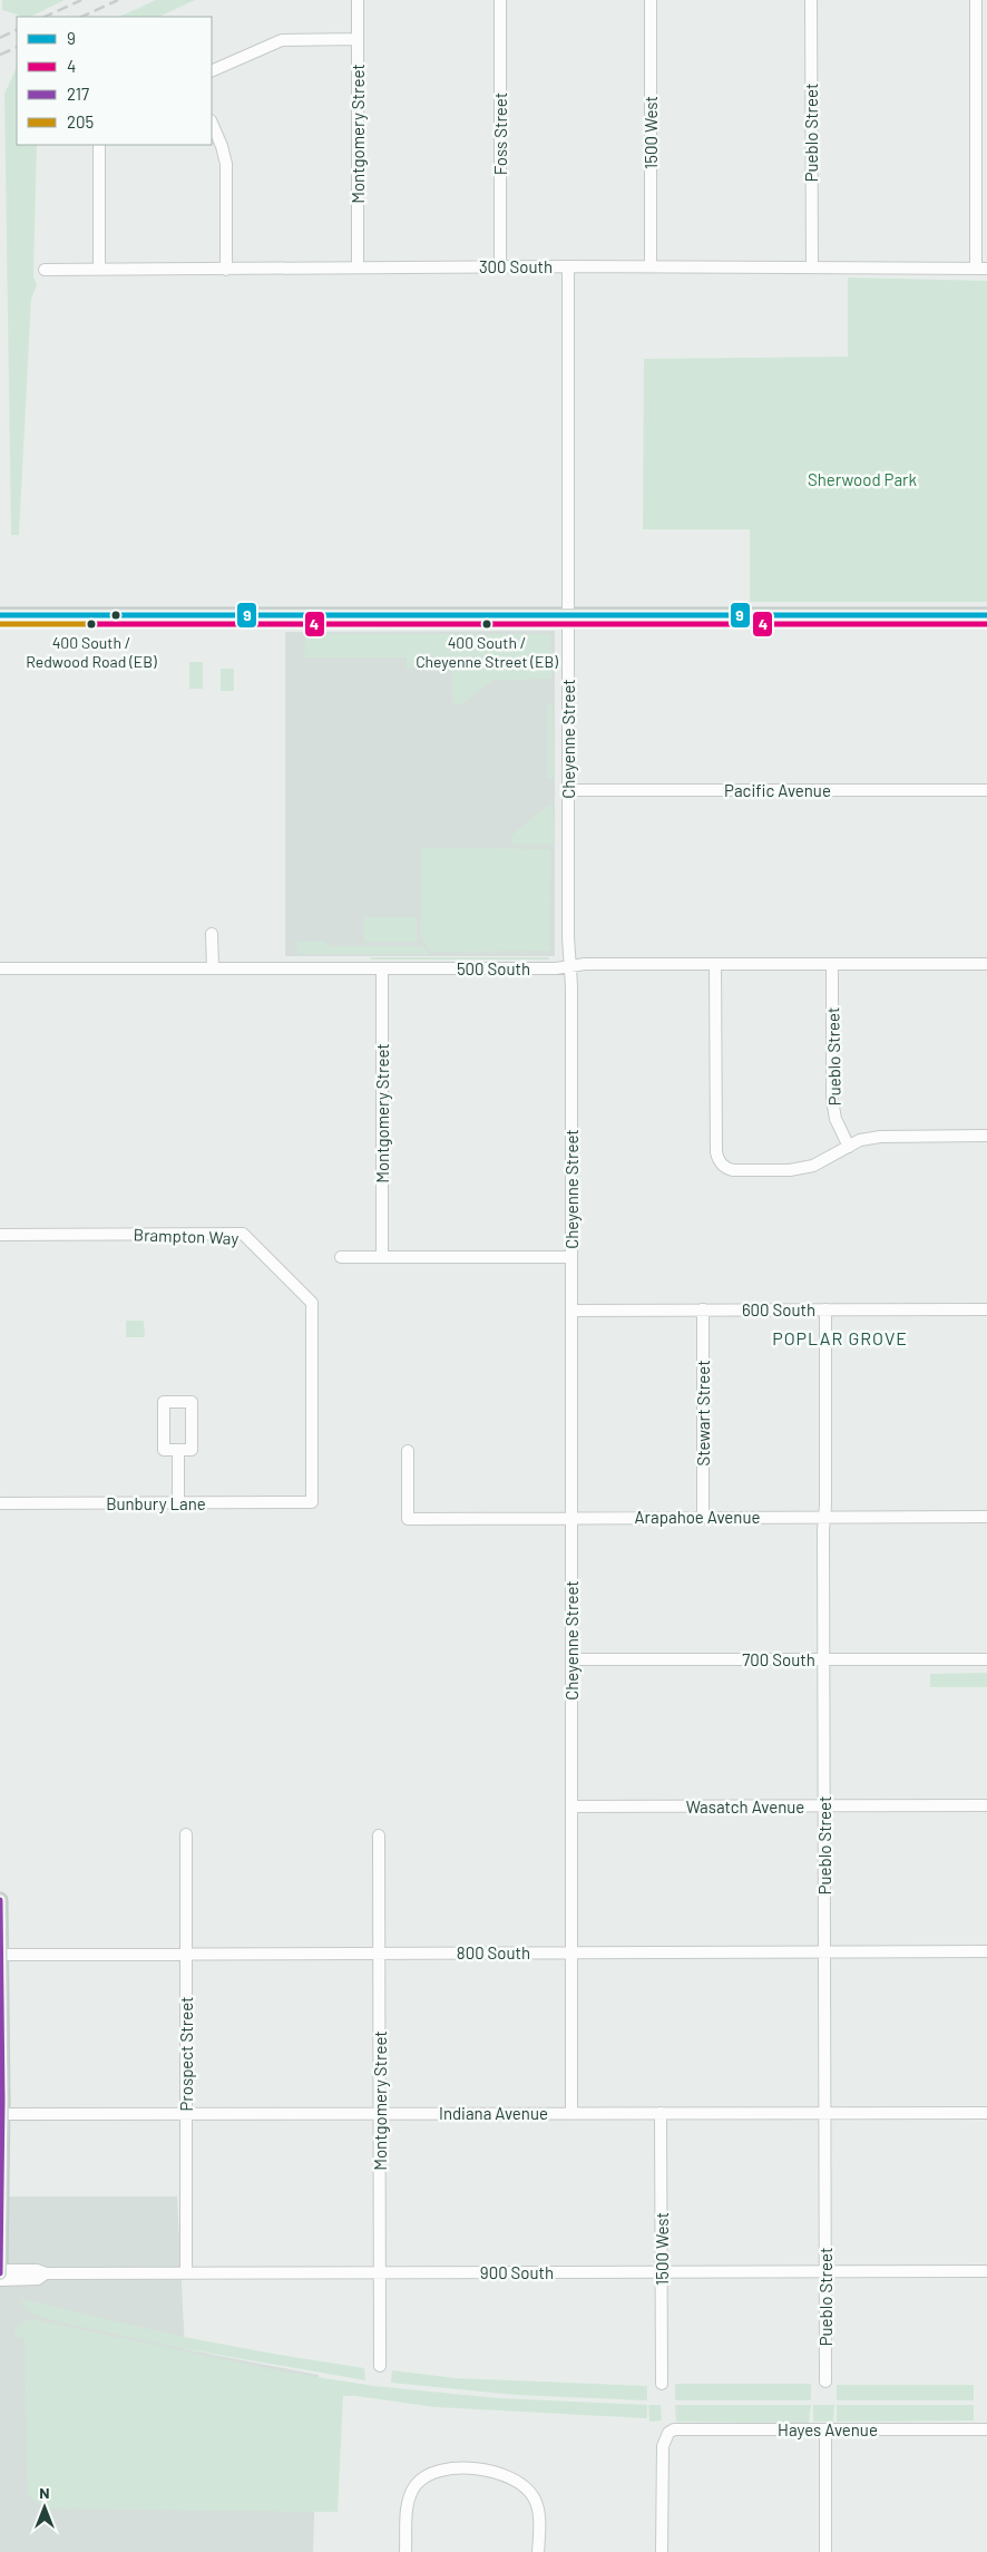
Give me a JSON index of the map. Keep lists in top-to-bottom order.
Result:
{
  "streets": {
    "street": [
      "1500 West",
      "Pueblo Street",
      "Montgomery Street",
      "Foss Street",
      "300 South",
      "Cheyenne Street",
      "Pacific Avenue",
      "500 South",
      "Brampton Way",
      "600 South",
      "Stewart Street",
      "Bunbury Lane",
      "Arapahoe Avenue",
      "700 South",
      "Wasatch Avenue",
      "800 South",
      "Prospect Street",
      "Indiana Avenue",
      "900 South",
      "Hayes Avenue"
    ]
  },
  "crossings": [
    ["1500 West", "300 South"],
    ["1500 West", "Indiana Avenue"],
    ["1500 West", "900 South"],
    ["Pueblo Street", "300 South"],
    ["Pueblo Street", "500 South"],
    ["Pueblo Street", "600 South"],
    ["Pueblo Street", "Arapahoe Avenue"],
    ["Pueblo Street", "700 South"],
    ["Pueblo Street", "Wasatch Avenue"],
    ["Pueblo Street", "800 South"],
    ["Pueblo Street", "Indiana Avenue"],
    ["Pueblo Street", "900 South"],
    ["Montgomery Street", "300 South"],
    ["Montgomery Street", "500 South"],
    ["Montgomery Street", "800 South"],
    ["Montgomery Street", "Indiana Avenue"],
    ["Montgomery Street", "900 South"],
    ["Foss Street", "300 South"],
    ["300 South", "Cheyenne Street"],
    ["Cheyenne Street", "Pacific Avenue"],
    ["Cheyenne Street", "500 South"],
    ["Cheyenne Street", "600 South"],
    ["Cheyenne Street", "Arapahoe Avenue"],
    ["Cheyenne Street", "700 South"],
    ["Cheyenne Street", "Wasatch Avenue"],
    ["Cheyenne Street", "800 South"],
    ["Cheyenne Street", "Indiana Avenue"],
    ["Brampton Way", "Bunbury Lane"],
    ["600 South", "Stewart Street"],
    ["Stewart Street", "Arapahoe Avenue"],
    ["800 South", "Prospect Street"],
    ["Prospect Street", "Indiana Avenue"],
    ["Prospect Street", "900 South"]
  ],
  "districts": ["POPLAR GROVE"],
  "parks": ["Sherwood Park"],
  "places": ["400 South / Redwood Road (EB)", "400 South / Cheyenne Street (EB)"],
  "lines": [
    "transit line 9",
    "transit line 4",
    "transit line 205",
    "transit line 217"
  ],
  "legend": [
    "9",
    "4",
    "217",
    "205"
  ],
  "north": "top"
}
